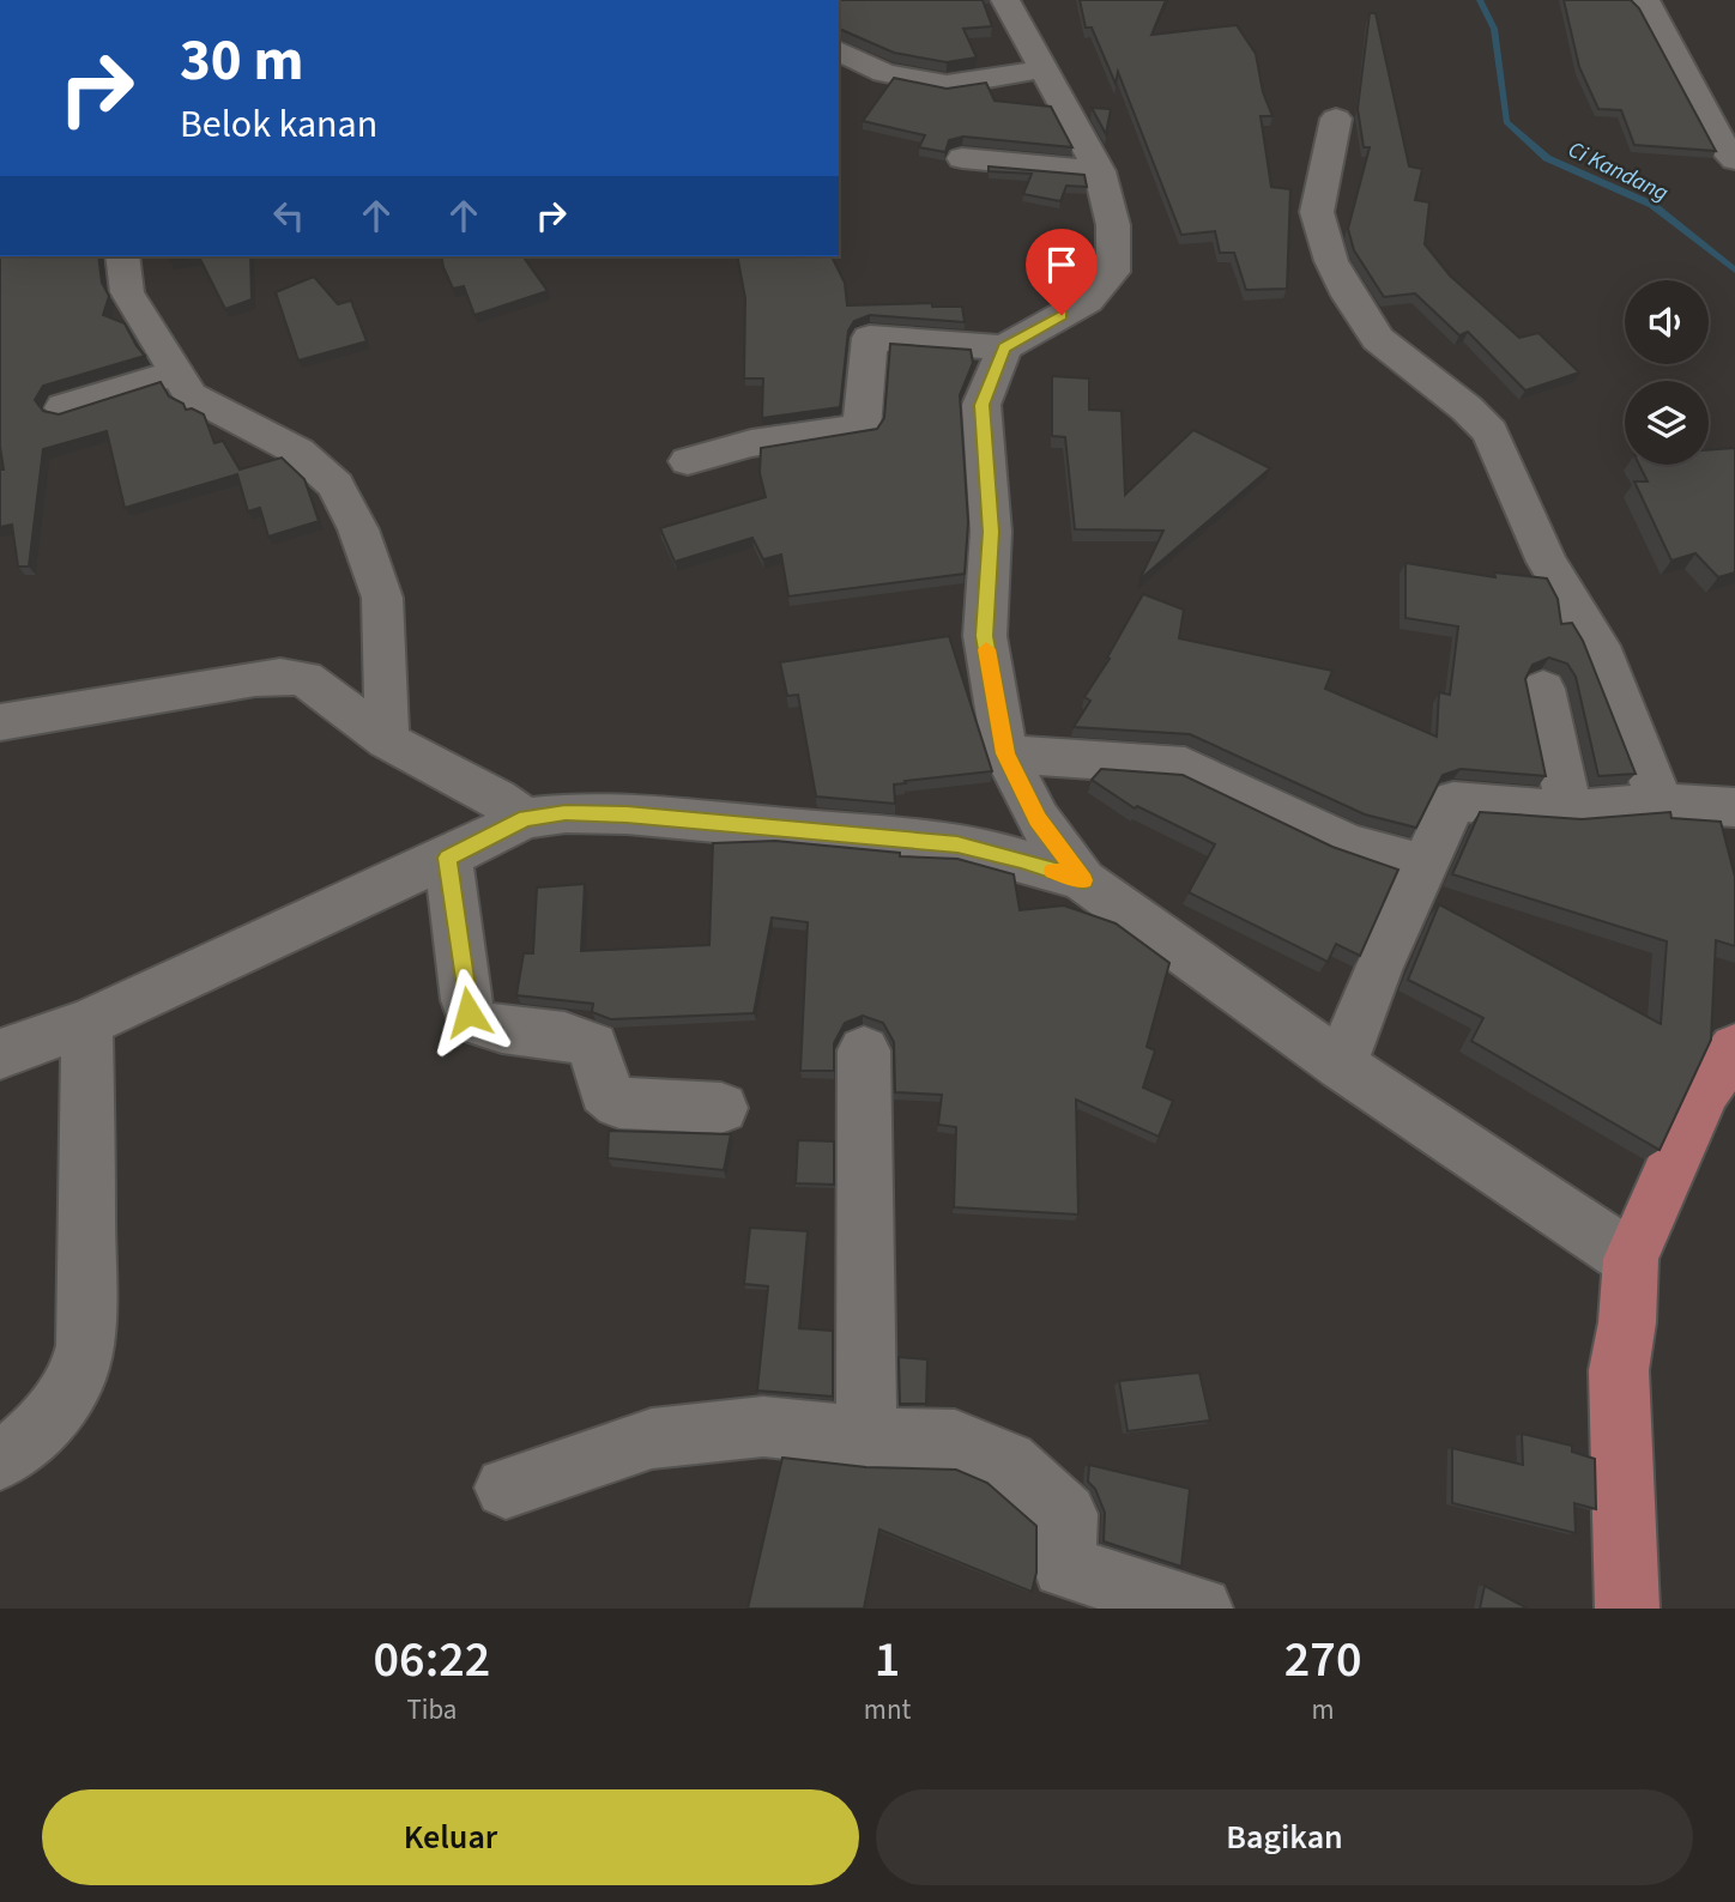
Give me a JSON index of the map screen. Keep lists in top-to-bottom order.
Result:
{
  "water": ["Ci Kandang"],
  "page": {
    "turn": ["30 m", "Belok kanan"],
    "eta": [
      "06:22",
      "Tiba",
      "1",
      "mnt",
      "270",
      "m"
    ],
    "buttons": ["Keluar", "Bagikan"]
  }
}
